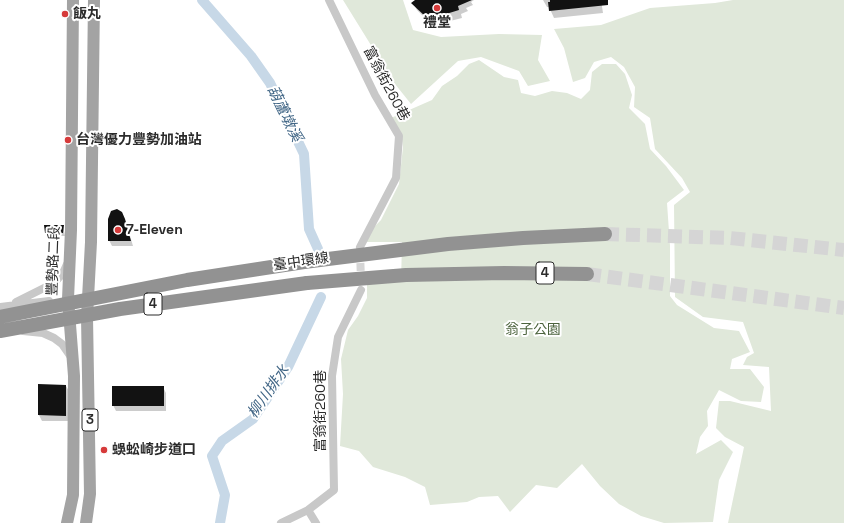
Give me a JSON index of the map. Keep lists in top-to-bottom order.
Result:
{
  "streets": {
    "highway": ["臺中環線", "4"],
    "main road": ["豐勢路二段", "3"],
    "street": ["富翁街260巷"]
  },
  "water": ["葫蘆墩溪", "柳川排水"],
  "parks": ["翁子公園"],
  "places": [
    "禮堂",
    "飯丸",
    "台灣優力豐勢加油站",
    "7-Eleven",
    "蜈蚣崎步道口"
  ]
}
